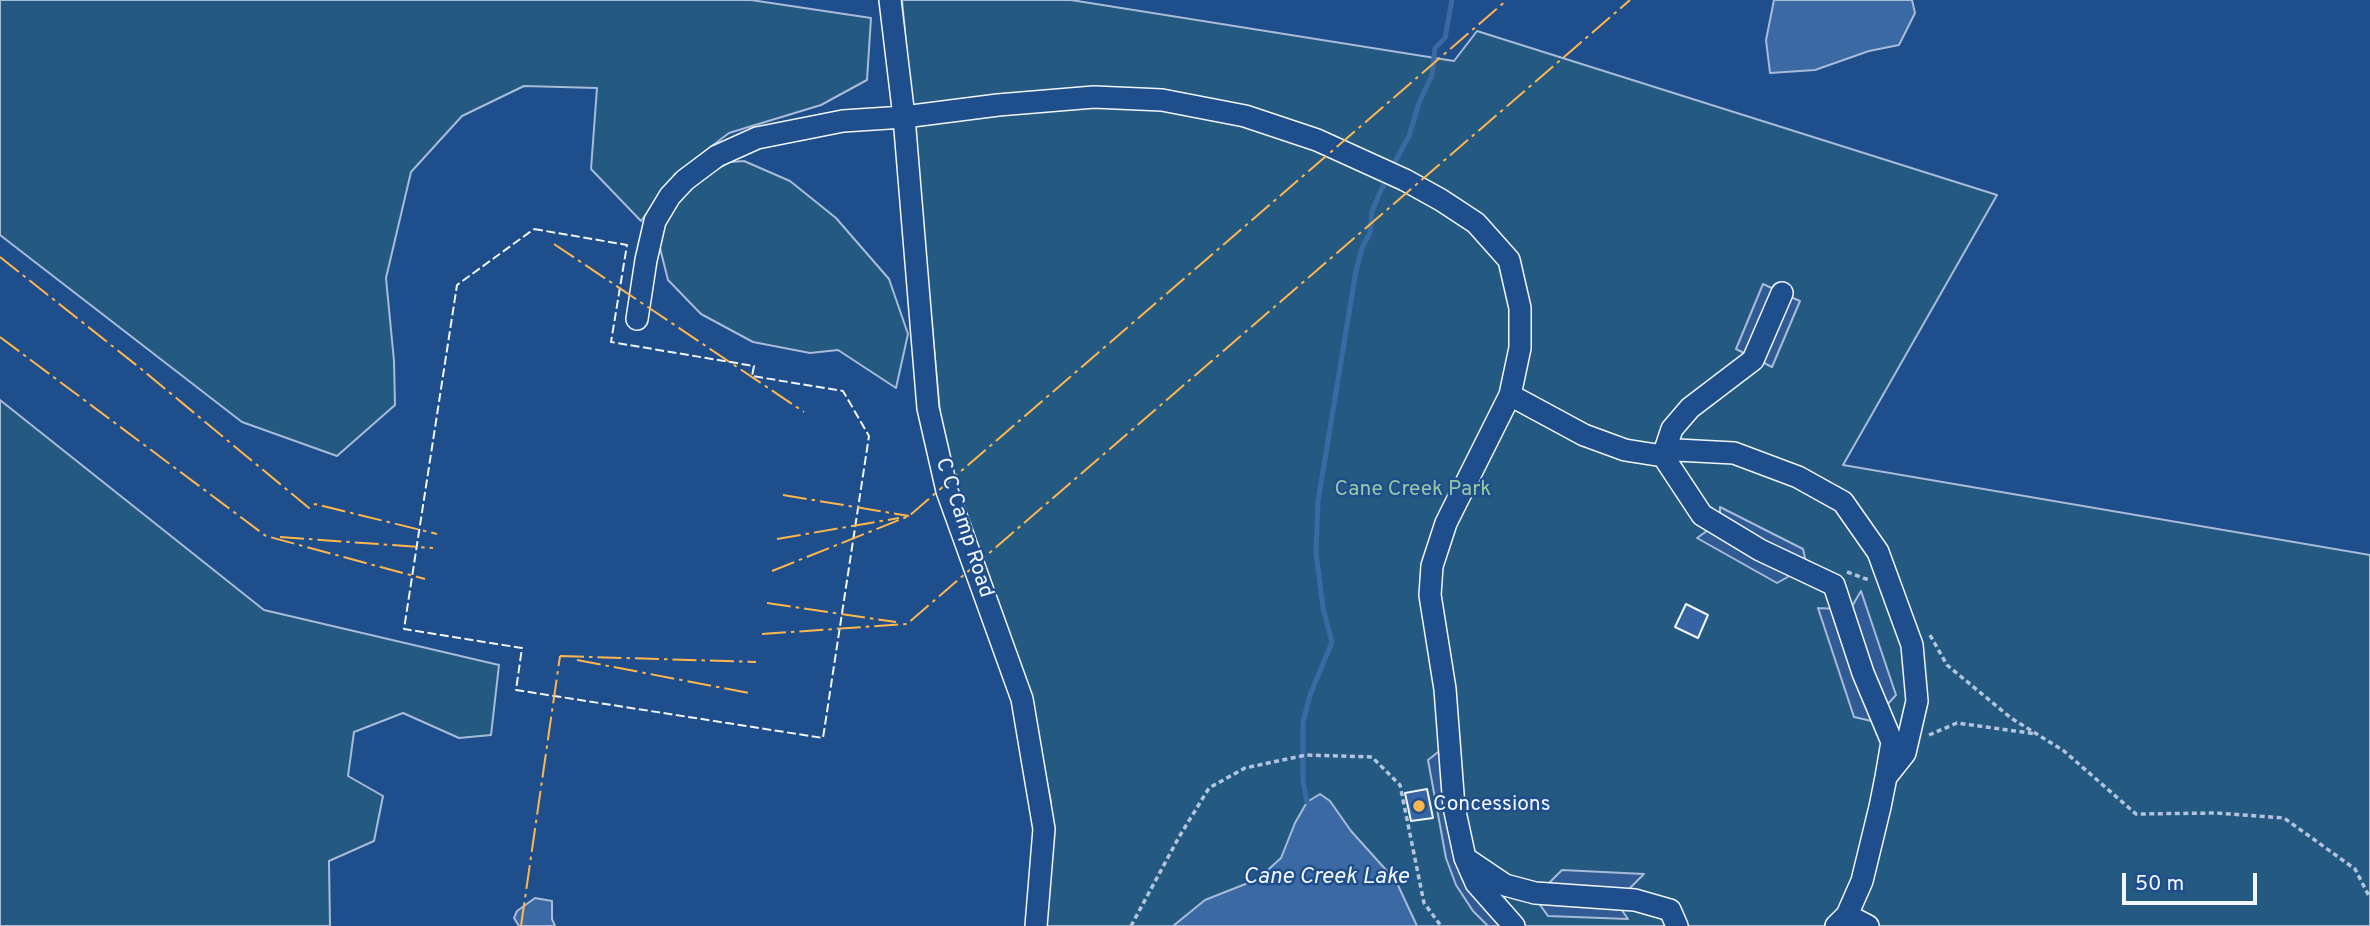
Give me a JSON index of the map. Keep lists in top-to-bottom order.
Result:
{
  "streets": {
    "street": ["C C Camp Road"]
  },
  "water": ["Cane Creek Lake"],
  "parks": ["Cane Creek Park"],
  "places": ["Concessions"],
  "scale_bar": "50 m"
}
